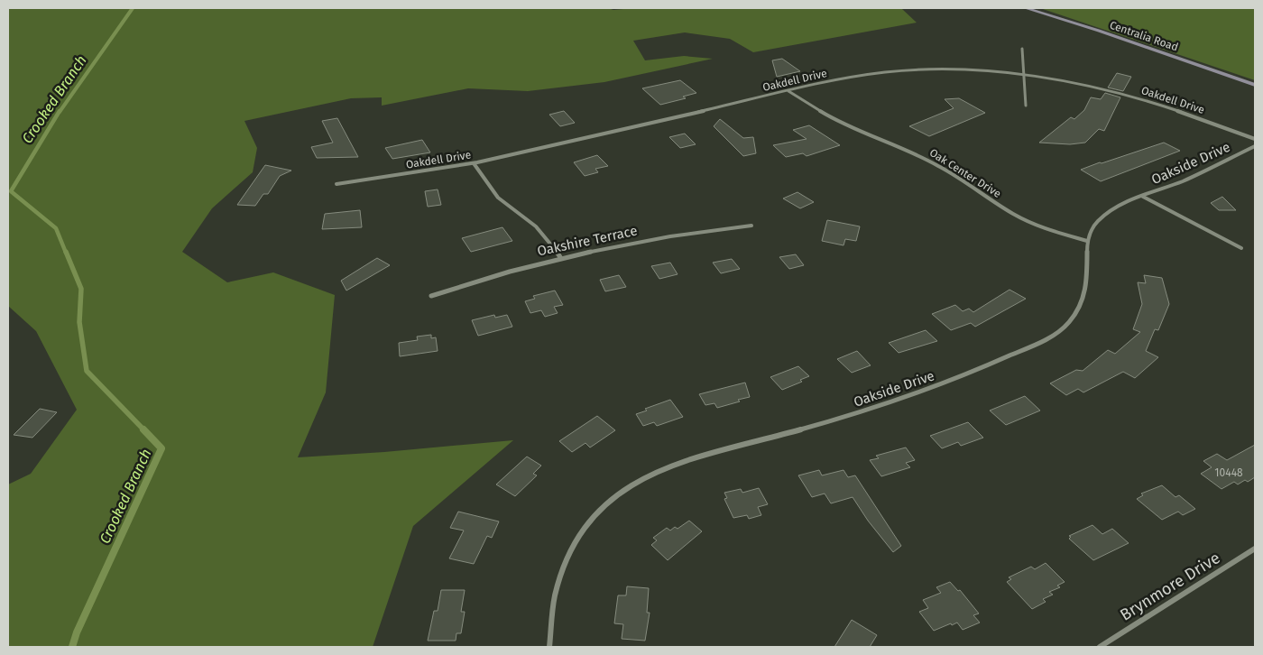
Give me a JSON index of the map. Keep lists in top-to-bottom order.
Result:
{
  "streets": {
    "main road": ["Centralia Road"],
    "street": [
      "Oakdell Drive",
      "Oakside Drive",
      "Oak Center Drive",
      "Oakshire Terrace",
      "Brynmore Drive"
    ]
  },
  "crossings": [
    ["Oakdell Drive", "Oak Center Drive"],
    ["Oakside Drive", "Oak Center Drive"]
  ],
  "water": ["Crooked Branch"],
  "house_numbers": ["10448"]
}
